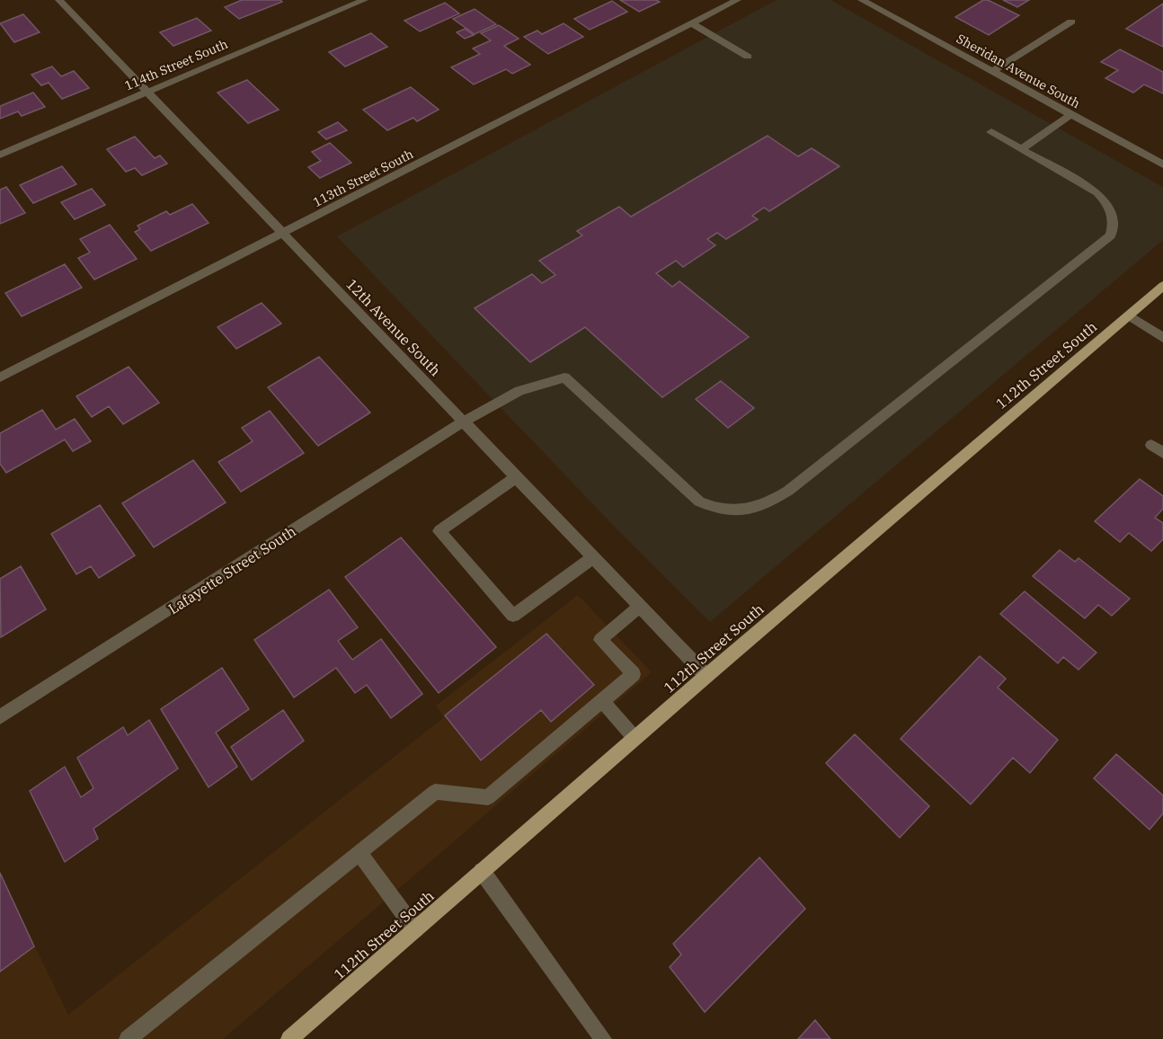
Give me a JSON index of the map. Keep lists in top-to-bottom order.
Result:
{
  "streets": {
    "main road": ["112th Street South"],
    "street": [
      "114th Street South",
      "Sheridan Avenue South",
      "113th Street South",
      "12th Avenue South",
      "Lafayette Street South"
    ]
  },
  "crossings": [
    ["114th Street South", "12th Avenue South"],
    ["113th Street South", "12th Avenue South"],
    ["12th Avenue South", "112th Street South"],
    ["12th Avenue South", "Lafayette Street South"]
  ]
}
